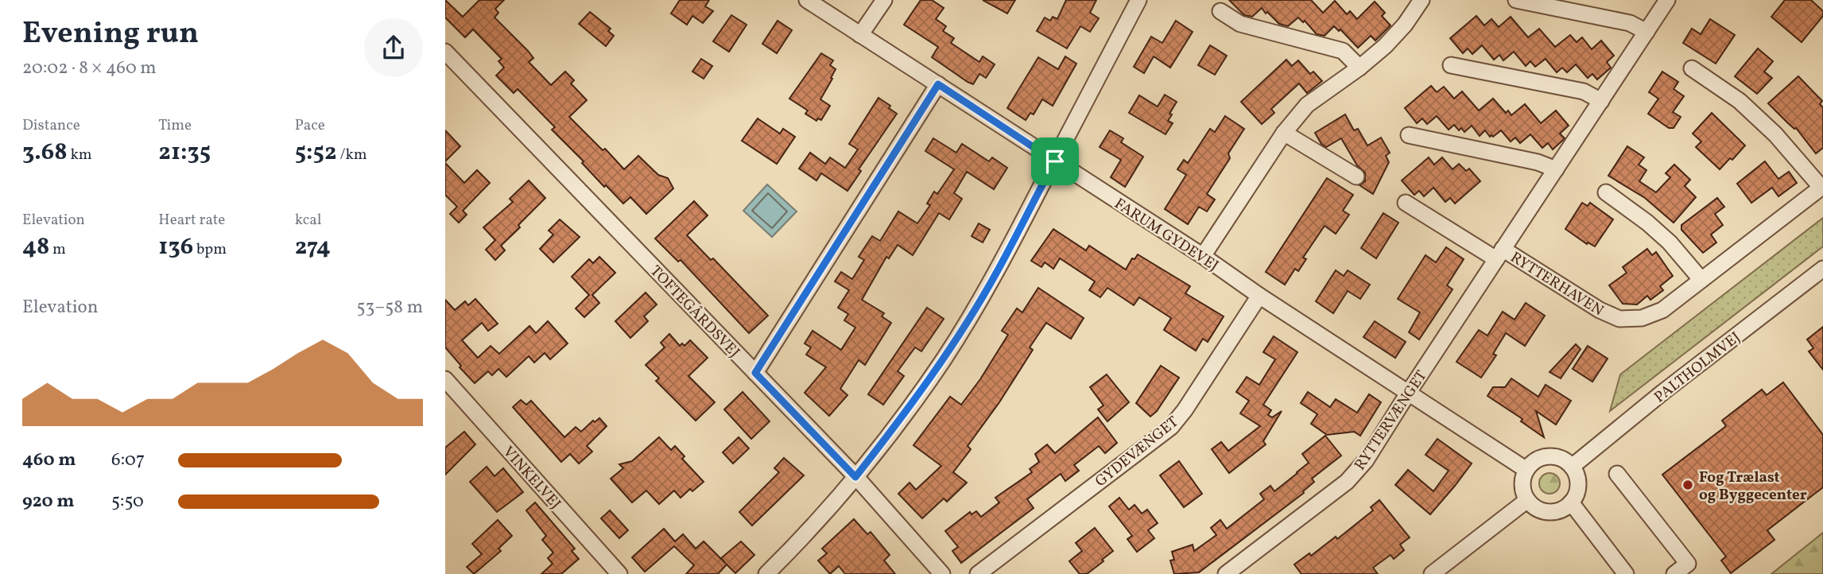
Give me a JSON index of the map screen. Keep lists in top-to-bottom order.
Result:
{
  "streets": {
    "street": [
      "FARUM GYDEVEJ",
      "RYTTERHAVEN",
      "TOFTEGÅRDSVEJ",
      "PALTHOLMVEJ",
      "RYTTERVÆNGET",
      "GYDEVÆNGET",
      "VINKELVEJ"
    ]
  },
  "crossings": [
    ["FARUM GYDEVEJ", "PALTHOLMVEJ"],
    ["FARUM GYDEVEJ", "RYTTERVÆNGET"],
    ["FARUM GYDEVEJ", "GYDEVÆNGET"],
    ["RYTTERHAVEN", "RYTTERVÆNGET"]
  ],
  "places": ["Fog Trælast og Byggecenter"],
  "page": {
    "heading": ["Evening run", "20:02 · 8 × 460 m"],
    "stats": [
      ["Distance", "3.68 km"],
      ["Time", "21:35"],
      ["Pace", "5:52 /km"],
      ["Elevation", "48 m"],
      ["Heart rate", "136 bpm"],
      ["kcal", "274"]
    ],
    "chart": ["Elevation", "53–58 m"],
    "list": [
      {
        "name": "460 m",
        "note": "6:07"
      },
      {
        "name": "920 m",
        "note": "5:50"
      }
    ]
  }
}
